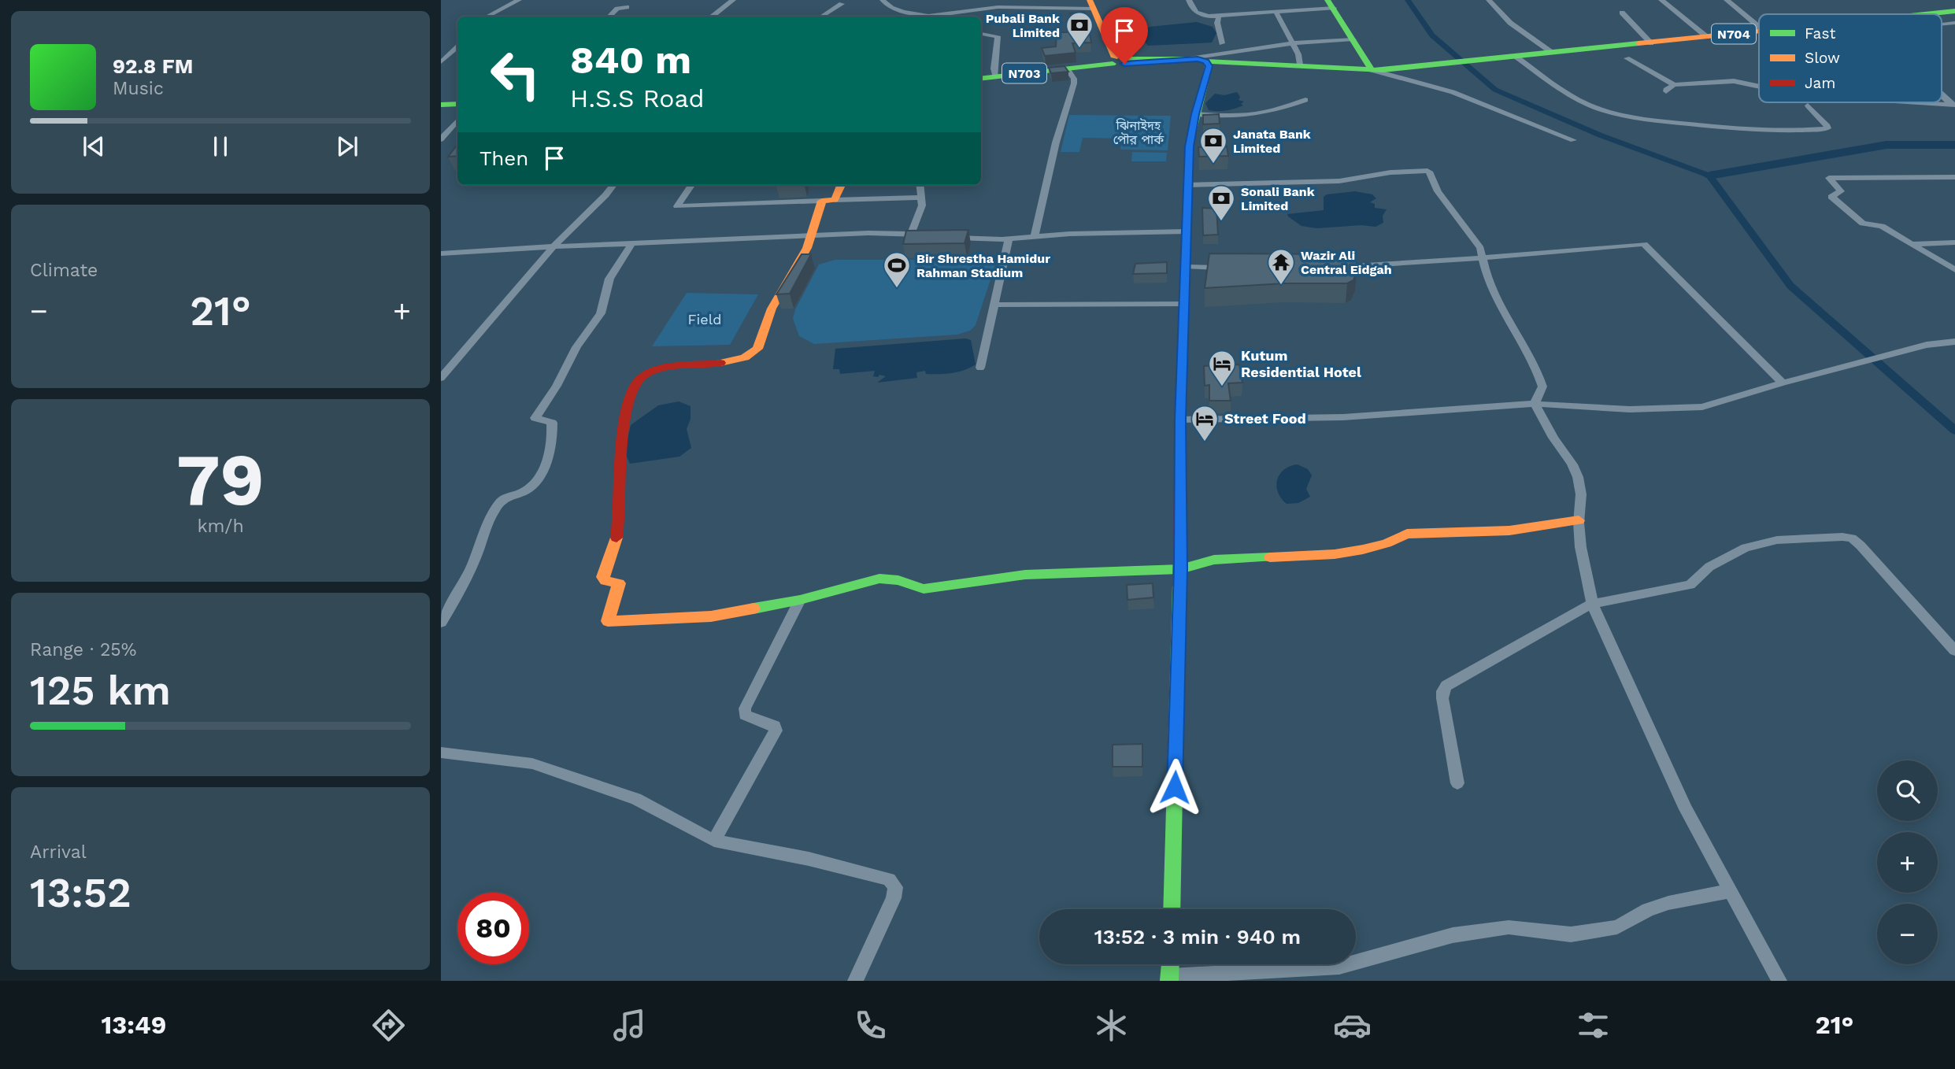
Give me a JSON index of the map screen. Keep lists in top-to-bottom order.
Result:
{
  "streets": {
    "main road": ["N704", "N703"]
  },
  "crossings": [
    ["N704", "N703"]
  ],
  "parks": ["ঝিনাইদহ পৌর পার্ক", "Field"],
  "places": {
    "bank": ["Pubali Bank Limited", "Janata Bank Limited", "Sonali Bank Limited"],
    "temple": ["Wazir Ali Central Eidgah"],
    "sports": ["Bir Shrestha Hamidur Rahman Stadium"],
    "hotel": ["Kutum Residential Hotel", "Street Food"]
  },
  "legend": ["Fast", "Slow", "Jam"],
  "page": {
    "turn": ["840 m", "H.S.S Road"],
    "song": ["92.8 FM", "Music"],
    "then": "Then",
    "tile": [
      "Climate",
      ["79", "km/h"],
      ["Range · 25%", "125 km"],
      ["Arrival", "13:52"]
    ],
    "heat": ["−", "21°", "+"],
    "map_buttons": ["+", "−"],
    "limit": "80",
    "trip": "13:52 · 3 min · 940 m",
    "tabs": ["13:49", "21°"]
  }
}
